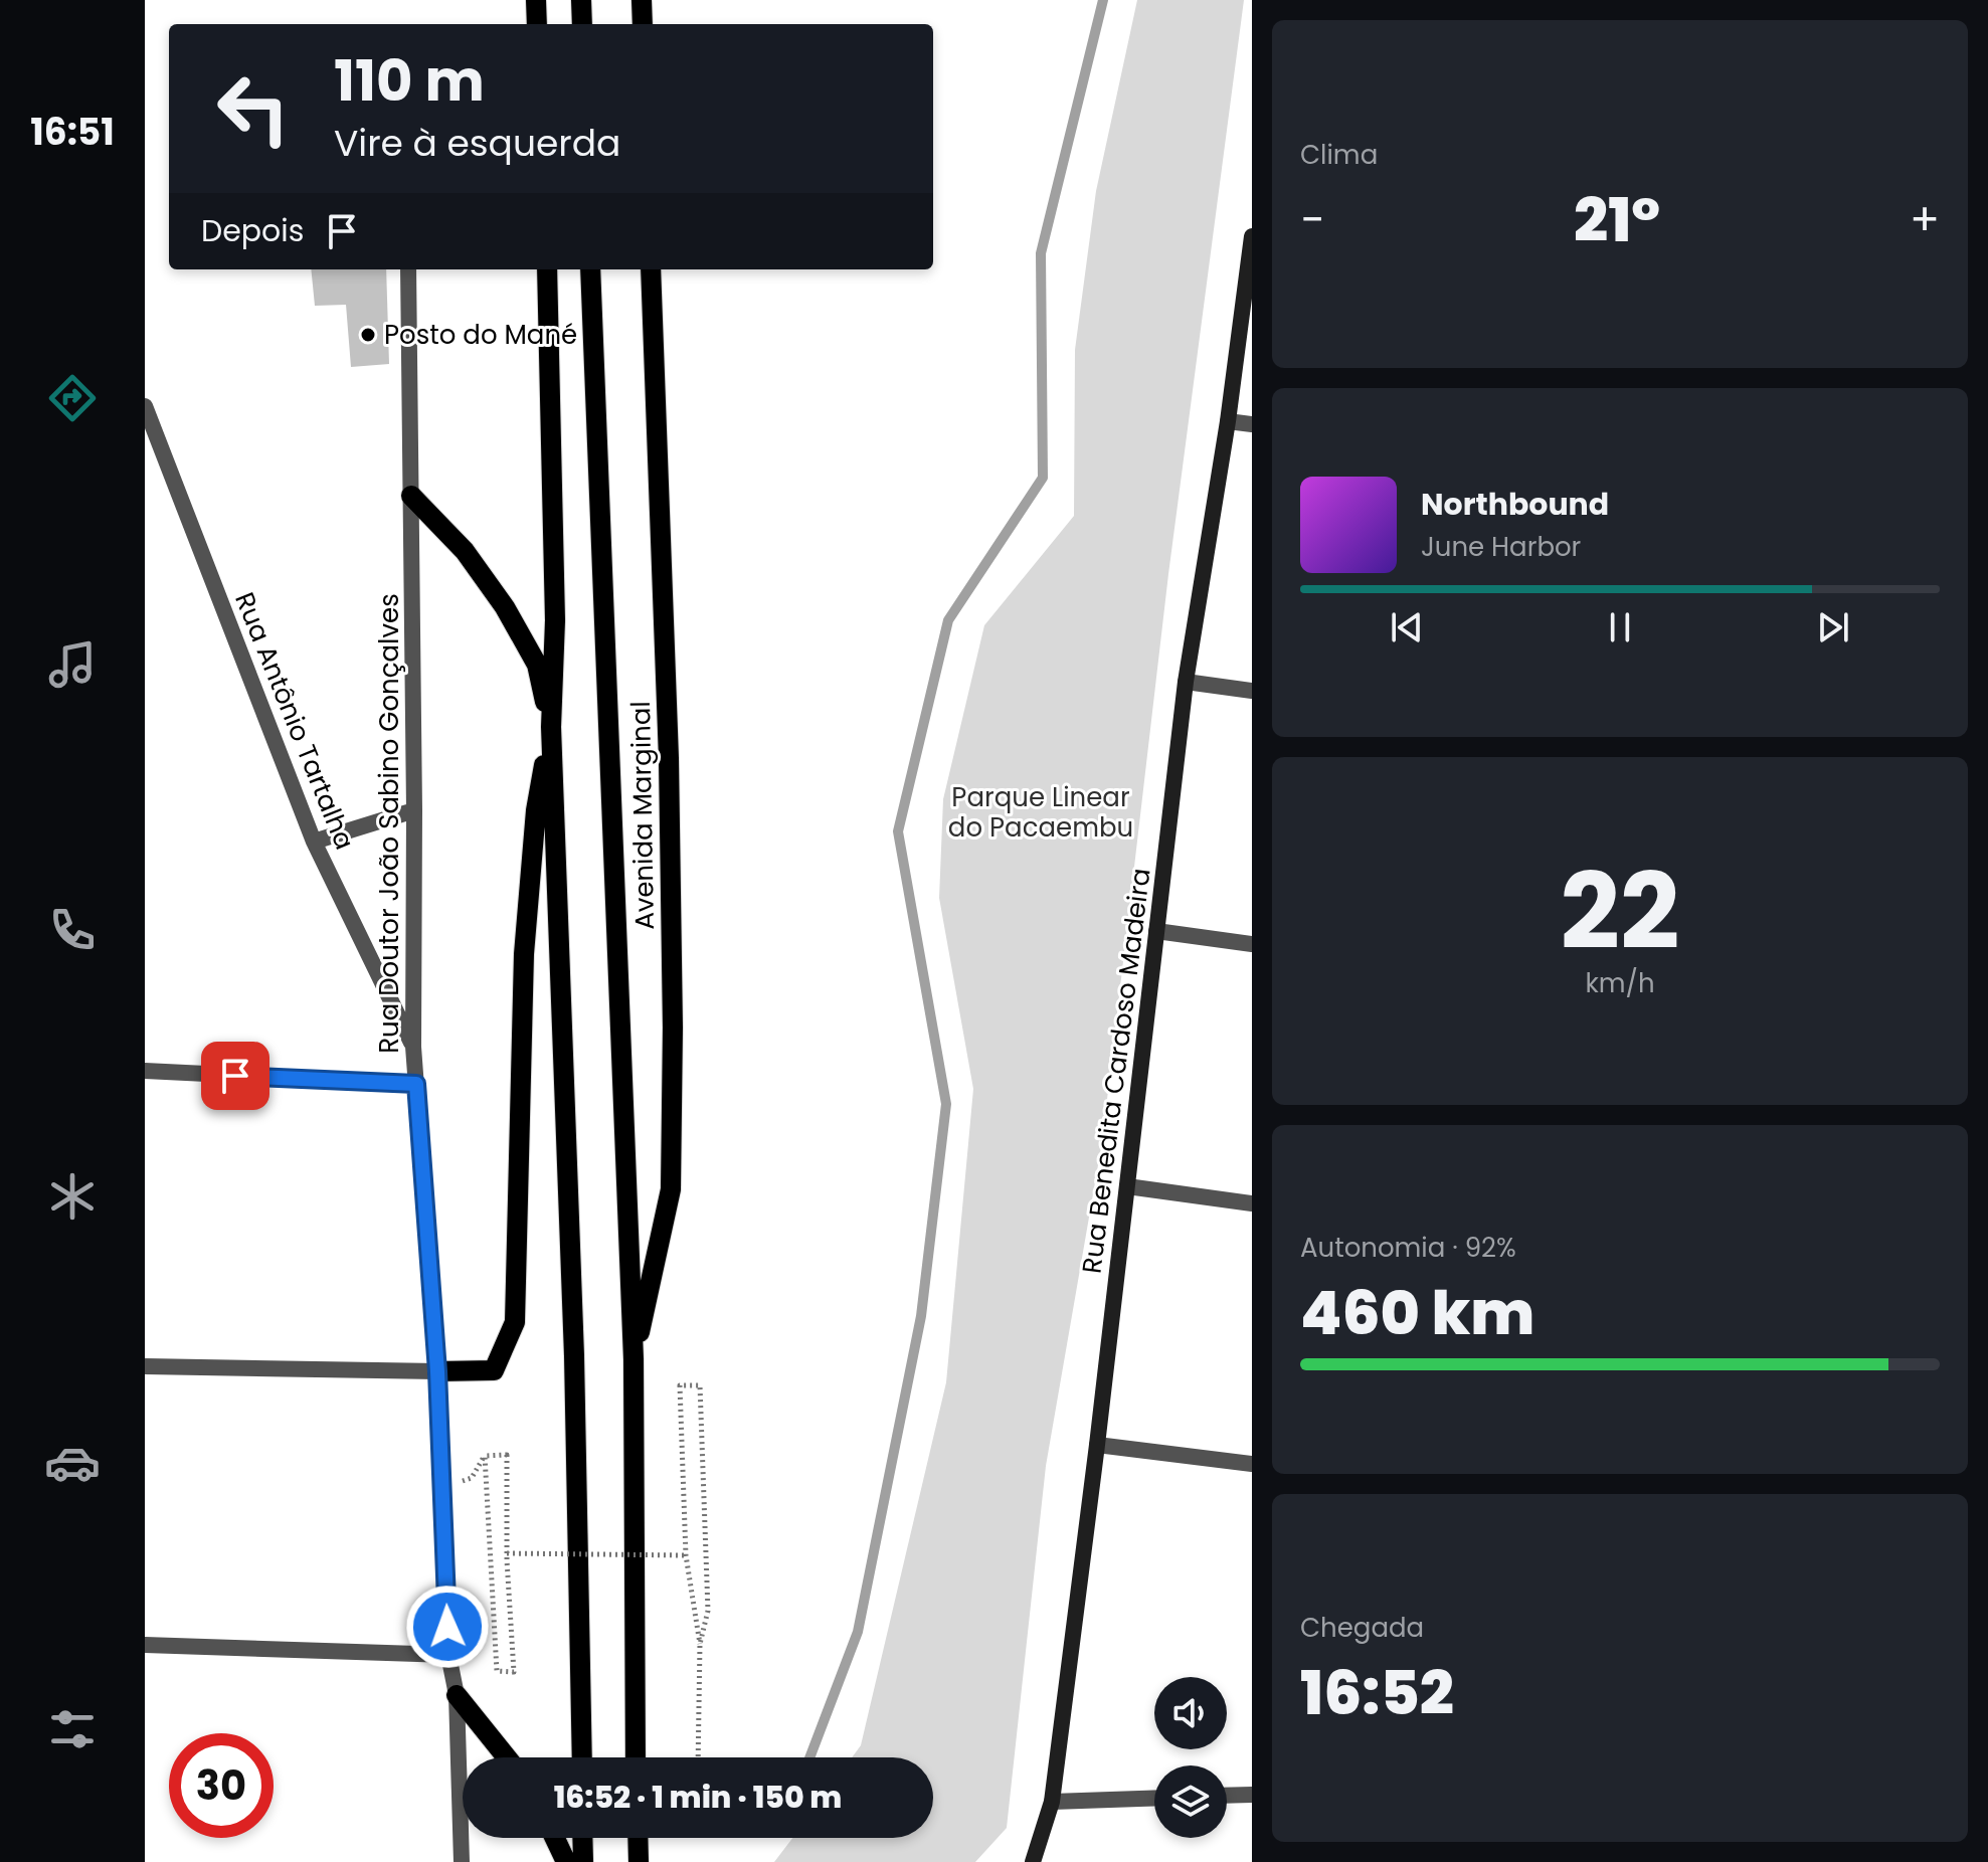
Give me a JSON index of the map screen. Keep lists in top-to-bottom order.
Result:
{
  "streets": {
    "main road": ["Avenida Marginal"],
    "street": ["Rua Antônio Tartalha", "Rua Doutor João Sabino Gonçalves", "Rua Benedita Cardoso Madeira"]
  },
  "crossings": [
    ["Rua Antônio Tartalha", "Rua Doutor João Sabino Gonçalves"]
  ],
  "parks": ["Parque Linear do Pacaembu"],
  "places": ["Posto do Mané"],
  "page": {
    "tabs": "16:51",
    "tile": [
      "Clima",
      ["22", "km/h"],
      ["Autonomia · 92%", "460 km"],
      ["Chegada", "16:52"]
    ],
    "turn": ["110 m", "Vire à esquerda"],
    "heat": ["−", "21°", "+"],
    "then": "Depois",
    "song": ["Northbound", "June Harbor"],
    "limit": "30",
    "trip": "16:52 · 1 min · 150 m"
  }
}
